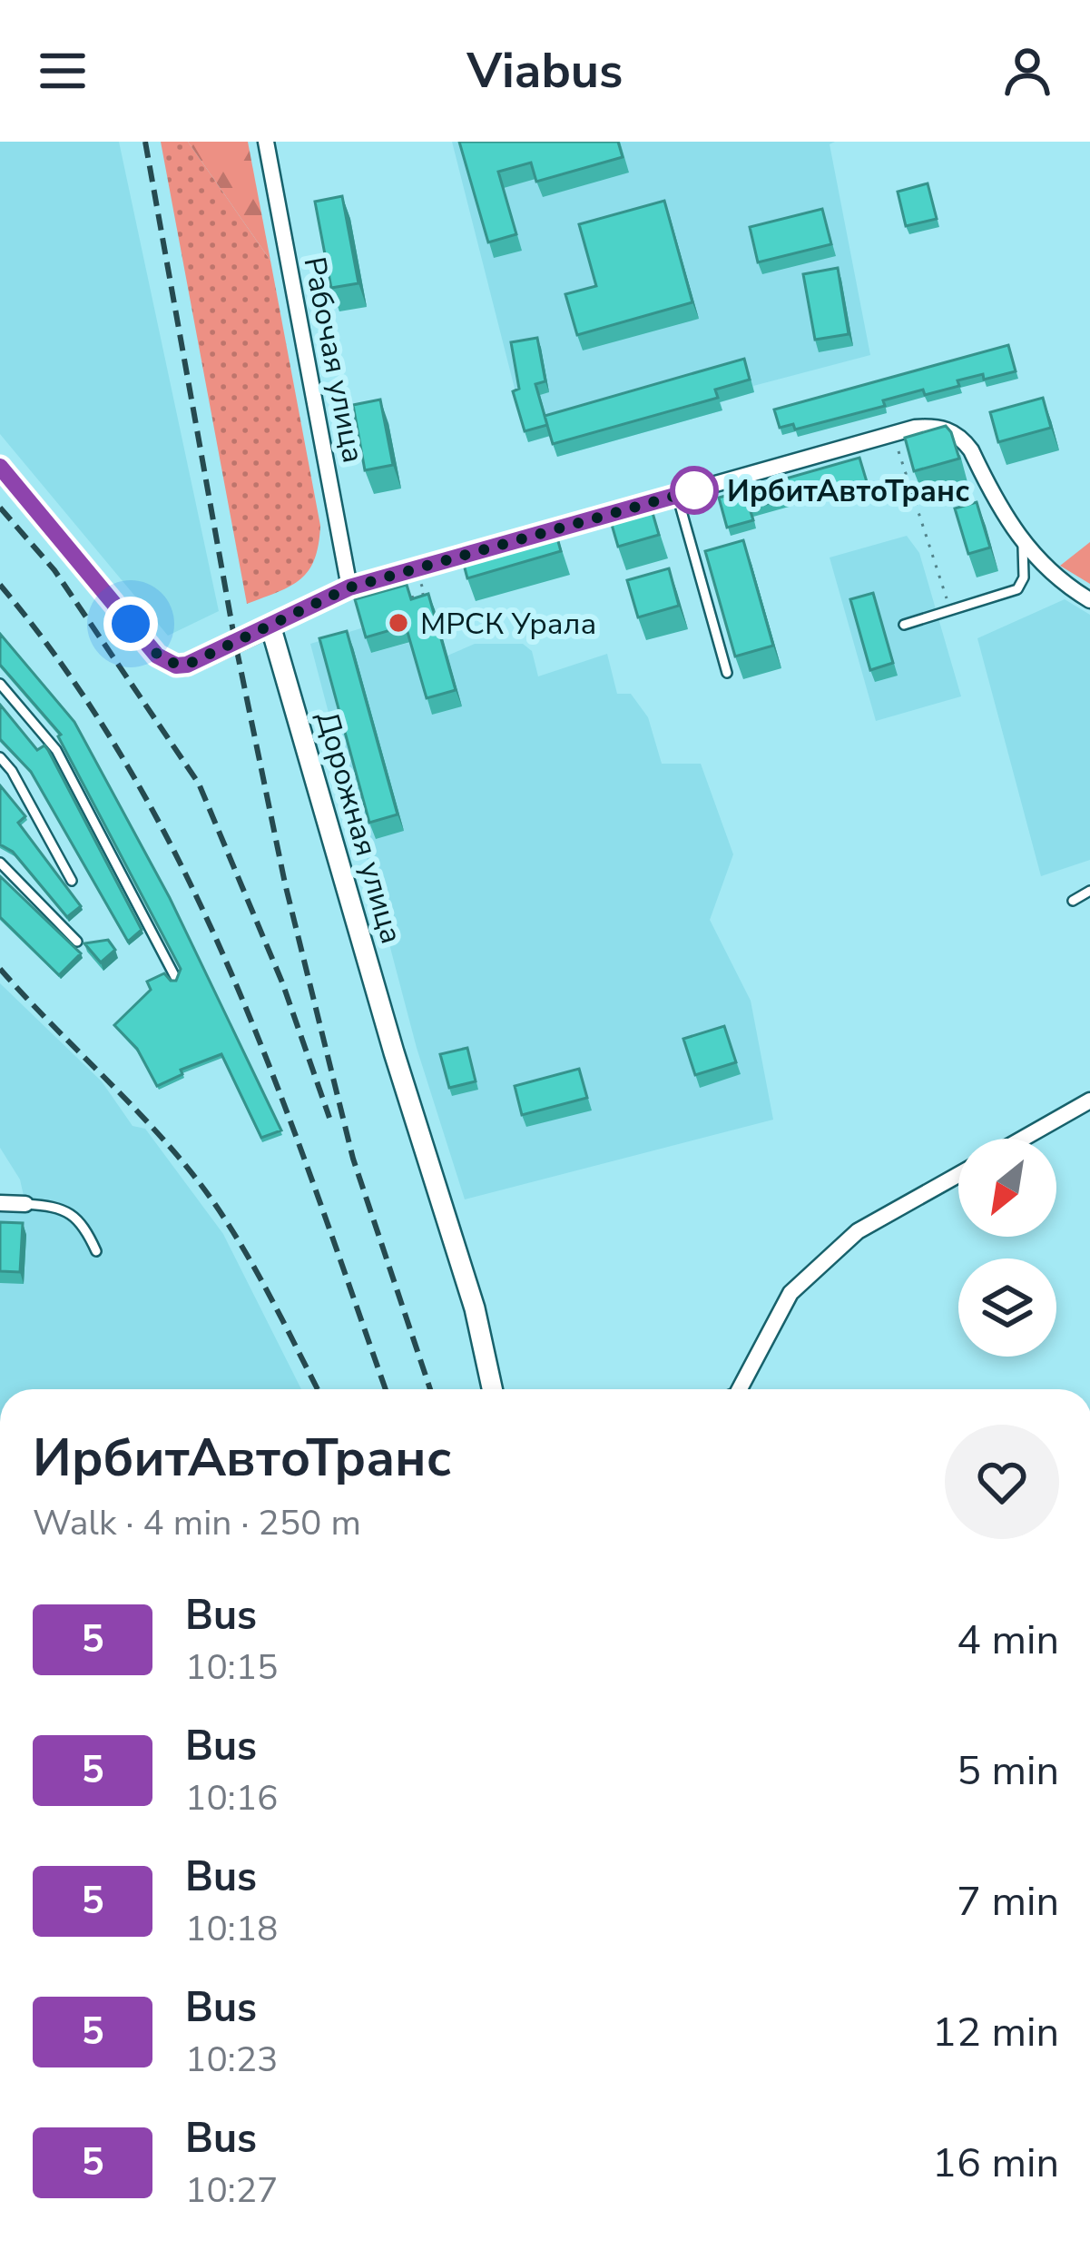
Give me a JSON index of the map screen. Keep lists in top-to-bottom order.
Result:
{
  "streets": {
    "street": ["Рабочая улица", "Дорожная улица"]
  },
  "places": ["ИрбитАвтоТранс", "МРСК Урала"],
  "lines": ["bus line 5"],
  "north": "bottom left",
  "page": {
    "header": "Viabus",
    "heading": ["ИрбитАвтоТранс", "Walk · 4 min · 250 m"],
    "list": [
      {
        "mark": "5",
        "name": "Bus",
        "note": "10:15",
        "value": "4 min"
      },
      {
        "mark": "5",
        "name": "Bus",
        "note": "10:16",
        "value": "5 min"
      },
      {
        "mark": "5",
        "name": "Bus",
        "note": "10:18",
        "value": "7 min"
      },
      {
        "mark": "5",
        "name": "Bus",
        "note": "10:23",
        "value": "12 min"
      },
      {
        "mark": "5",
        "name": "Bus",
        "note": "10:27",
        "value": "16 min"
      }
    ]
  }
}
